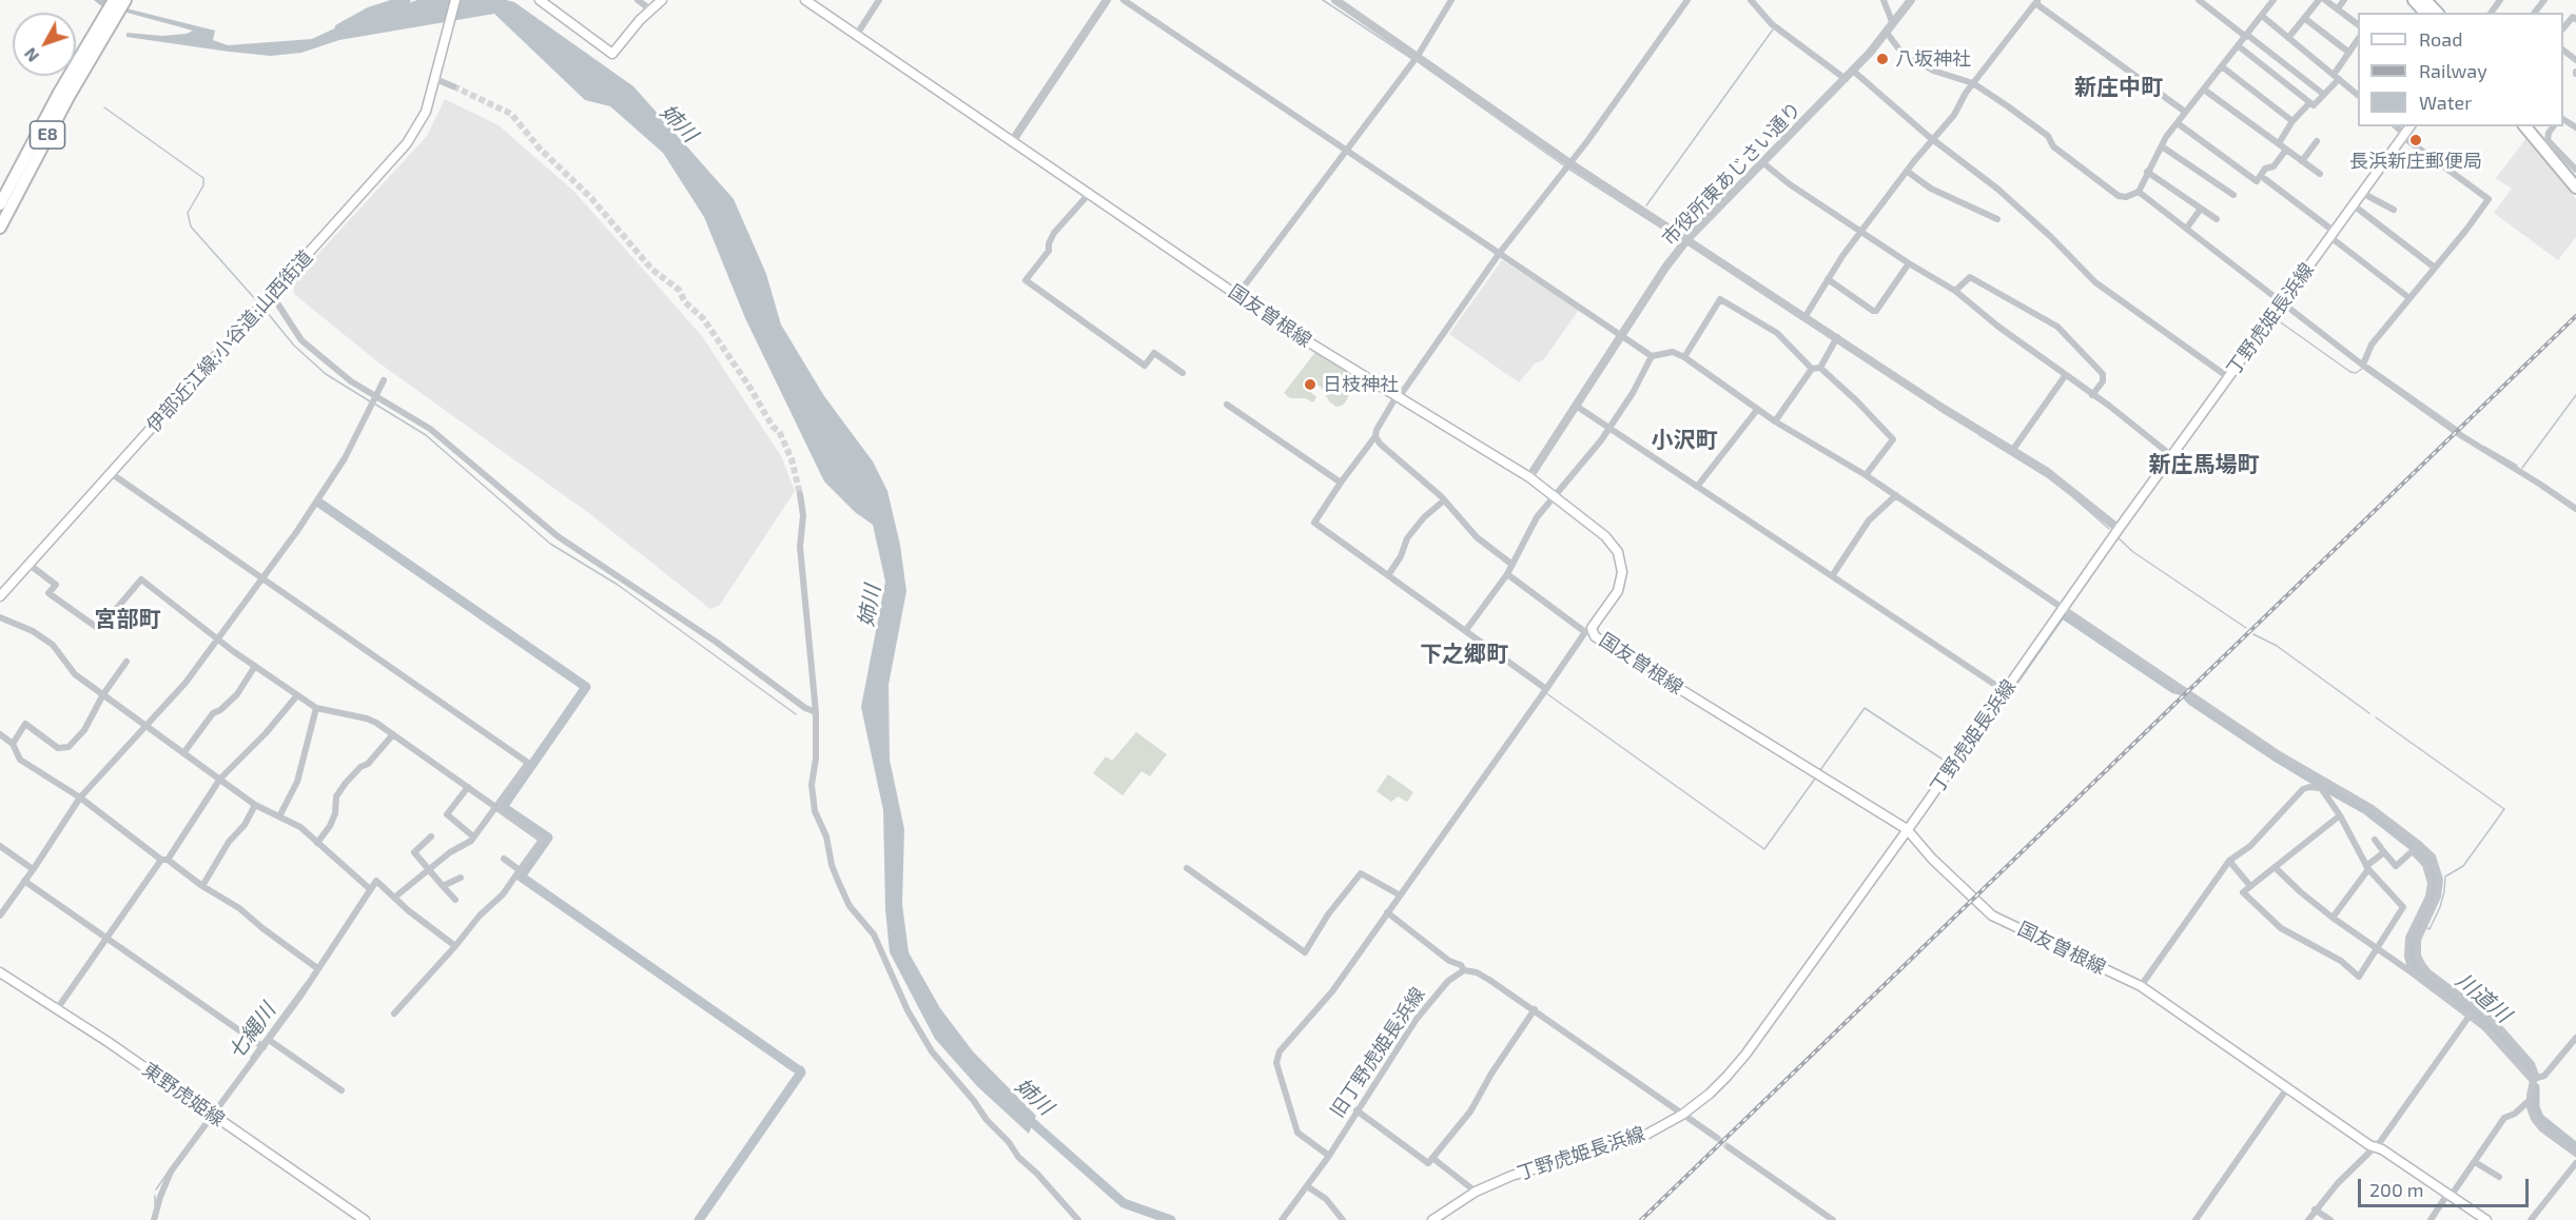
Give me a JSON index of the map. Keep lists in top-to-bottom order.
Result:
{
  "streets": {
    "highway": ["E8"],
    "main road": [
      "国友曽根線",
      "丁野虎姫長浜線",
      "伊部近江線;小谷道;山西街道",
      "東野虎姫線"
    ],
    "street": ["市役所東あじさい通り", "旧丁野虎姫長浜線"]
  },
  "crossings": [
    ["市役所東あじさい通り", "国友曽根線"],
    ["国友曽根線", "丁野虎姫長浜線"]
  ],
  "districts": [
    "新庄中町",
    "小沢町",
    "新庄馬場町",
    "宮部町",
    "下之郷町"
  ],
  "water": ["姉川", "川道川", "七縄川"],
  "places": ["八坂神社", "長浜新庄郵便局", "日枝神社"],
  "legend": ["Road", "Railway", "Water"],
  "scale_bar": "200 m",
  "north": "bottom left"
}
